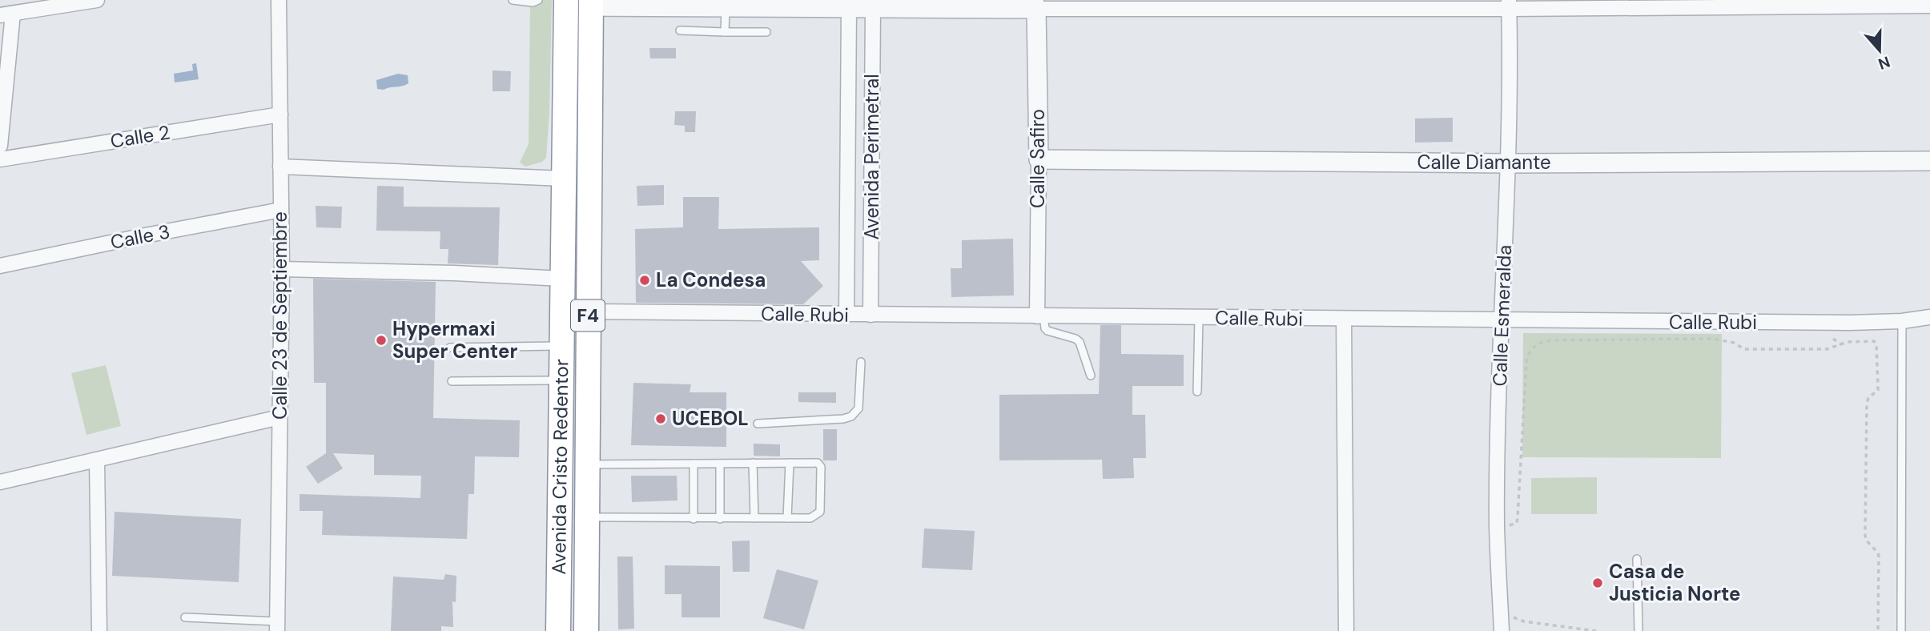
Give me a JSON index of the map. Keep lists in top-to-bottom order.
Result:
{
  "streets": {
    "highway": ["F4", "Avenida Cristo Redentor"],
    "street": [
      "Calle 2",
      "Avenida Perimetral",
      "Calle Safiro",
      "Calle Diamante",
      "Calle 3",
      "Calle Rubi",
      "Calle 23 de Septiembre",
      "Calle Esmeralda"
    ]
  },
  "crossings": [
    ["Calle 2", "Calle 23 de Septiembre"],
    ["Avenida Perimetral", "Calle Rubi"],
    ["Calle Safiro", "Calle Diamante"],
    ["Calle Safiro", "Calle Rubi"],
    ["Calle Diamante", "Calle Esmeralda"],
    ["Calle 3", "Calle 23 de Septiembre"],
    ["Calle Rubi", "Calle Esmeralda"],
    ["Calle Rubi", "Avenida Cristo Redentor"]
  ],
  "places": [
    "La Condesa",
    "Hypermaxi Super Center",
    "UCEBOL",
    "Casa de Justicia Norte"
  ],
  "north": "bottom"
}
